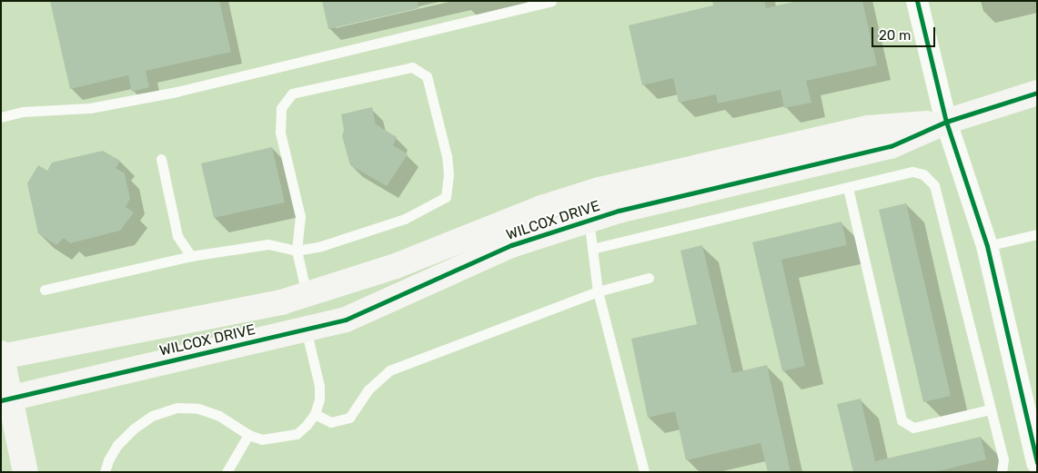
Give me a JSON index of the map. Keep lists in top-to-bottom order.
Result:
{
  "streets": {
    "street": ["WILCOX DRIVE"]
  },
  "scale_bar": "20 m"
}
